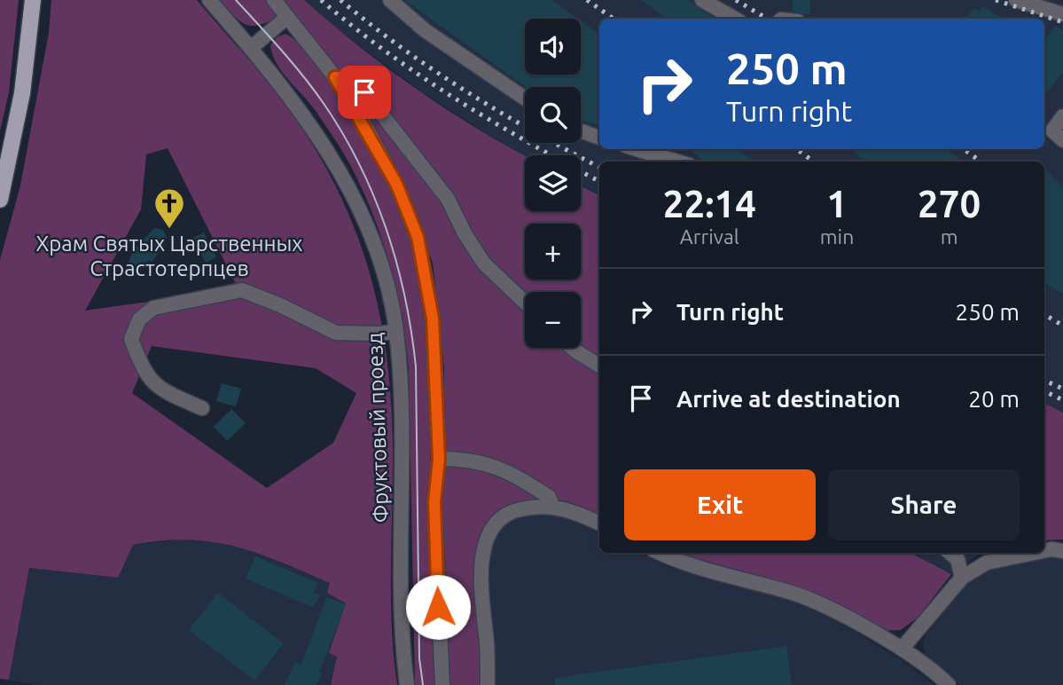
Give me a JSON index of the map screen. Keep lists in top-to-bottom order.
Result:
{
  "streets": {
    "street": ["Фруктовый проезд"]
  },
  "places": {
    "church": ["Храм Святых Царственных Страстотерпцев"]
  },
  "page": {
    "map_buttons": ["+", "−"],
    "turn": ["250 m", "Turn right"],
    "eta": [
      "22:14",
      "Arrival",
      "1",
      "min",
      "270",
      "m"
    ],
    "list": [
      {
        "name": "Turn right",
        "value": "250 m"
      },
      {
        "name": "Arrive at destination",
        "value": "20 m"
      }
    ],
    "buttons": ["Exit", "Share"]
  }
}
